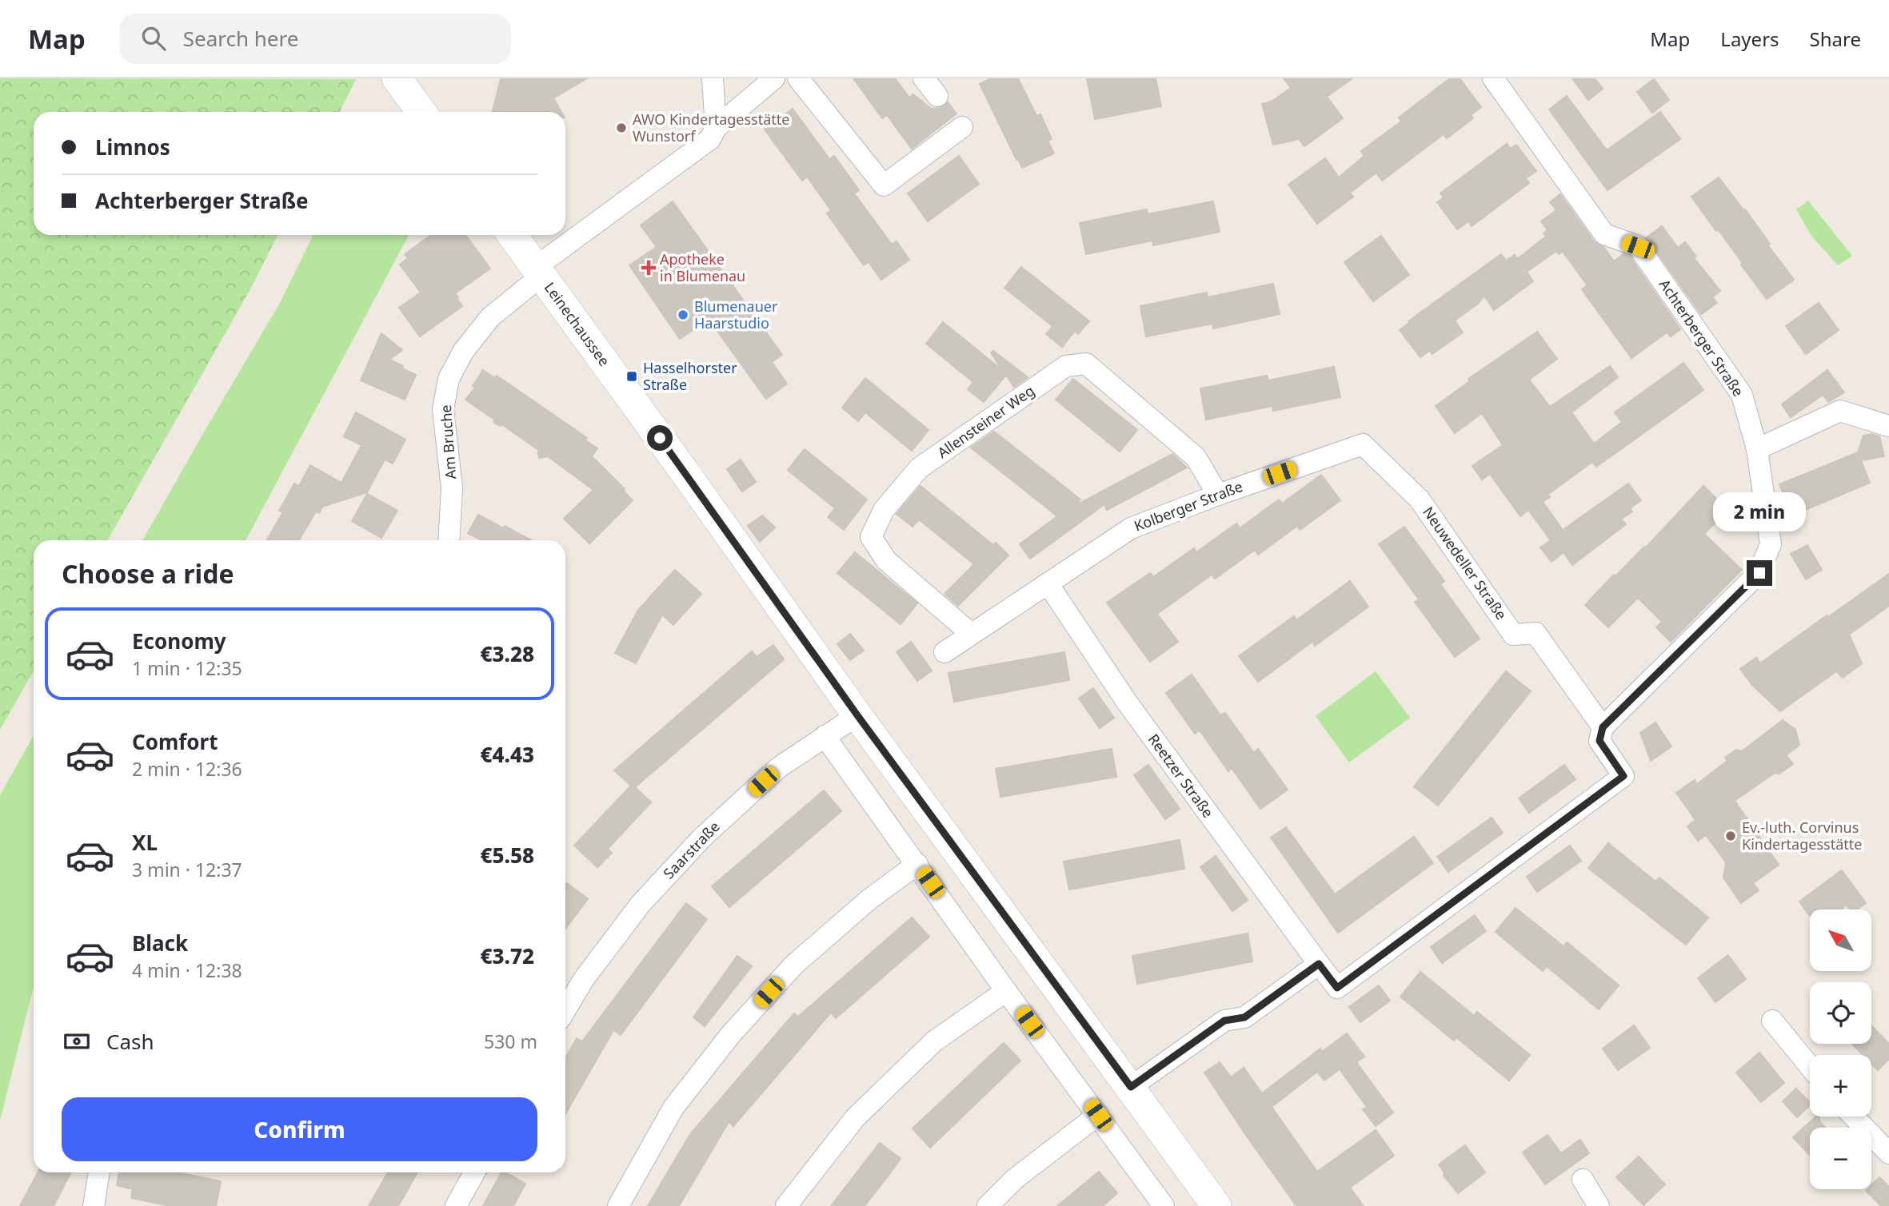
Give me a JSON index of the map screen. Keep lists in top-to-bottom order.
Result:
{
  "streets": {
    "street": [
      "Leinechaussee",
      "Achterberger Straße",
      "Allensteiner Weg",
      "Am Bruche",
      "Kolberger Straße",
      "Neuwedeller Straße",
      "Reetzer Straße",
      "Saarstraße"
    ]
  },
  "crossings": [
    ["Leinechaussee", "Am Bruche"],
    ["Leinechaussee", "Saarstraße"],
    ["Achterberger Straße", "Neuwedeller Straße"],
    ["Achterberger Straße", "Reetzer Straße"],
    ["Allensteiner Weg", "Kolberger Straße"],
    ["Kolberger Straße", "Neuwedeller Straße"],
    ["Kolberger Straße", "Reetzer Straße"],
    ["Neuwedeller Straße", "Reetzer Straße"]
  ],
  "places": {
    "other": ["AWO Kindertagesstätte Wunstorf", "Blumenauer Haarstudio", "Ev.-luth. Corvinus Kindertagesstätte"],
    "health": ["Apotheke in Blumenau"],
    "transit": ["Hasselhorster Straße"]
  },
  "north": "top left",
  "page": {
    "header": "Map",
    "search": "Search here",
    "nav": ["Map", "Layers", "Share"],
    "banner": ["Limnos", "Achterberger Straße"],
    "bubble": "2 min",
    "heading": "Choose a ride",
    "list": [
      {
        "name": "Economy",
        "note": "1 min · 12:35",
        "value": "€3.28"
      },
      {
        "name": "Comfort",
        "note": "2 min · 12:36",
        "value": "€4.43"
      },
      {
        "name": "XL",
        "note": "3 min · 12:37",
        "value": "€5.58"
      },
      {
        "name": "Black",
        "note": "4 min · 12:38",
        "value": "€3.72"
      }
    ],
    "map_buttons": ["+", "−"],
    "pay": ["Cash", "530 m"],
    "buttons": "Confirm"
  }
}
